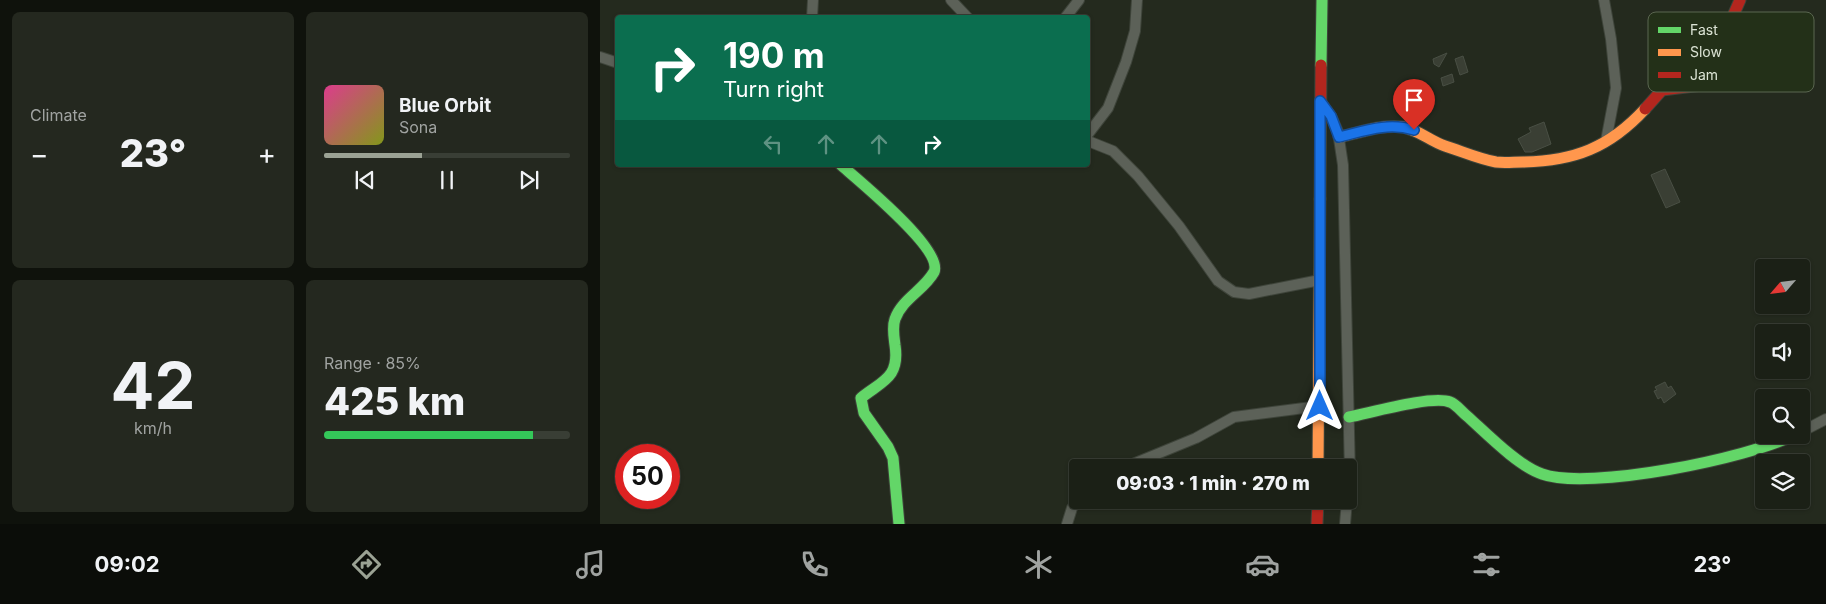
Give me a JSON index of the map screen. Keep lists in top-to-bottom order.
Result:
{
  "legend": ["Fast", "Slow", "Jam"],
  "north": "bottom left",
  "page": {
    "tile": [
      "Climate",
      ["42", "km/h"],
      ["Range · 85%", "425 km"]
    ],
    "turn": ["190 m", "Turn right"],
    "song": ["Blue Orbit", "Sona"],
    "heat": ["−", "23°", "+"],
    "limit": "50",
    "trip": "09:03 · 1 min · 270 m",
    "tabs": ["09:02", "23°"]
  }
}
